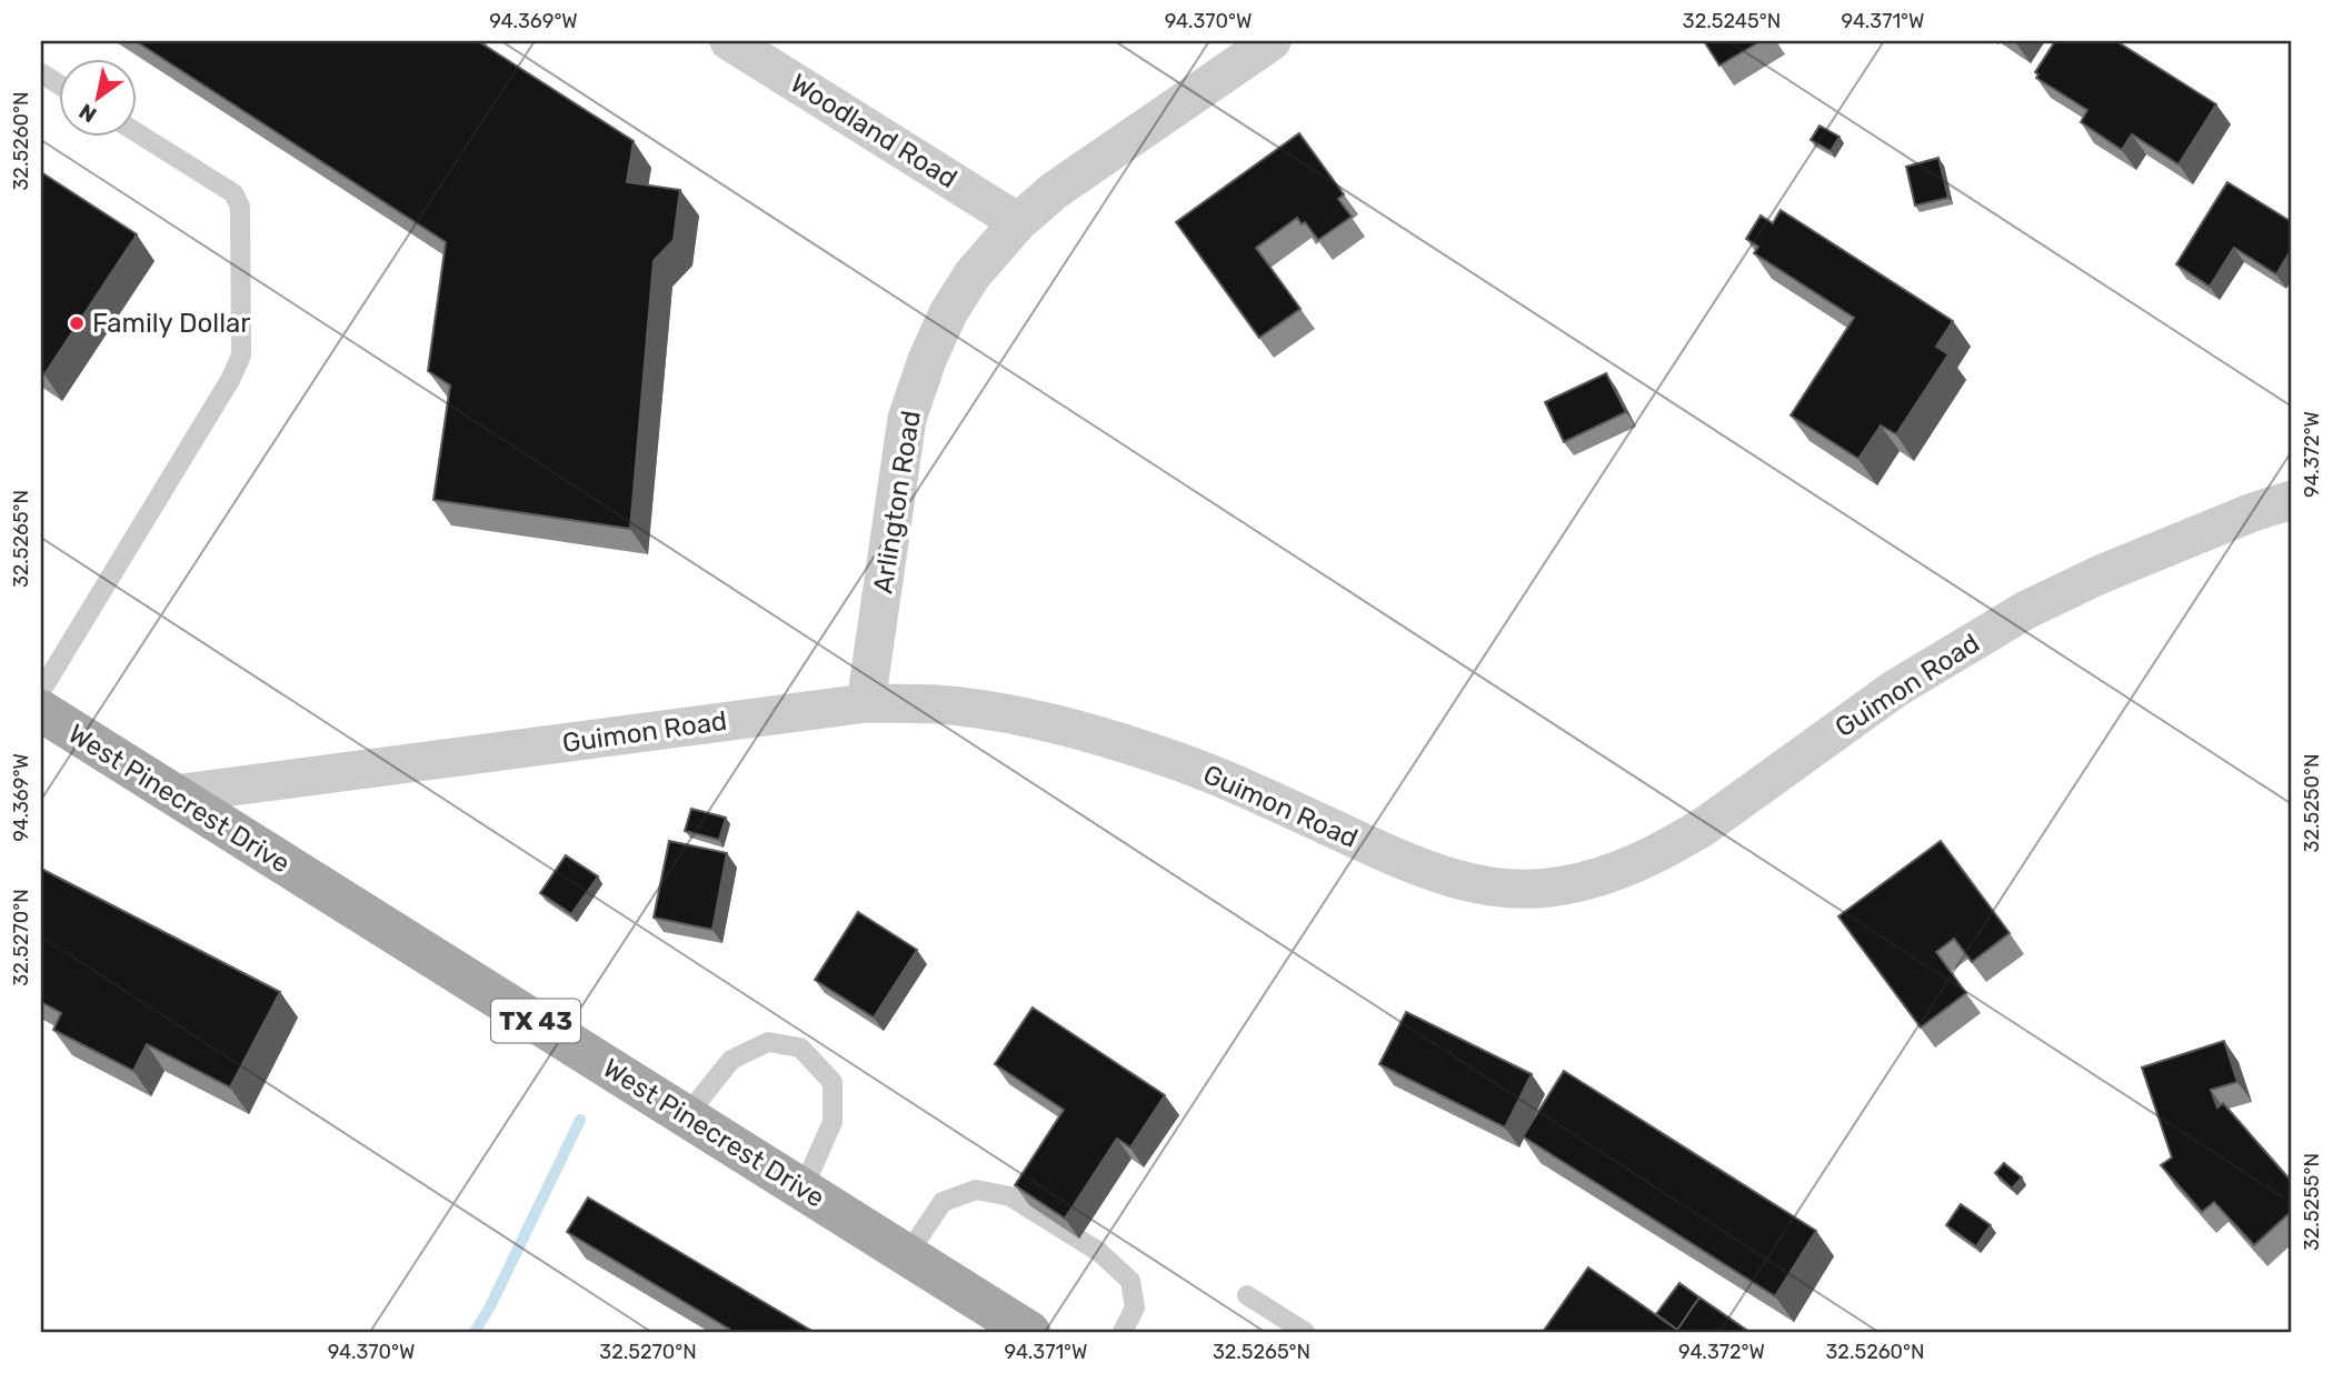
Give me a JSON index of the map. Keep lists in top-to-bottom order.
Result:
{
  "streets": {
    "main road": ["West Pinecrest Drive", "TX 43"],
    "street": ["Woodland Road", "Arlington Road", "Guimon Road"]
  },
  "crossings": [
    ["Woodland Road", "Arlington Road"],
    ["Arlington Road", "Guimon Road"],
    ["Guimon Road", "West Pinecrest Drive"]
  ],
  "places": ["Family Dollar"],
  "north": "bottom left",
  "coordinates": [
    "94.369°W",
    "94.370°W",
    "32.5245°N",
    "94.371°W",
    "32.5260°N",
    "94.372°W",
    "32.5265°N",
    "32.5250°N",
    "32.5270°N",
    "32.5255°N"
  ]
}
